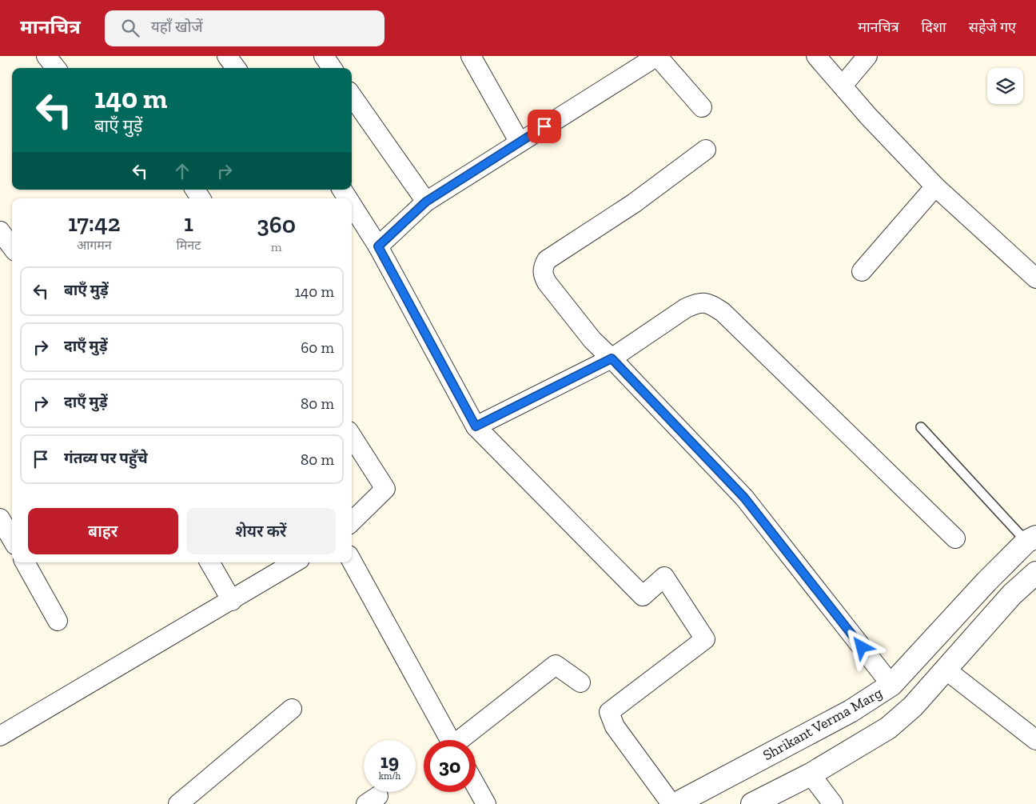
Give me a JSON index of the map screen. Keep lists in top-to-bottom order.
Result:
{
  "streets": {
    "street": ["Shrikant Verma Marg"]
  },
  "page": {
    "header": "मानचित्र",
    "search": "यहाँ खोजें",
    "nav": ["मानचित्र", "दिशा", "सहेजे गए"],
    "turn": ["140 m", "बाएँ मुड़ें"],
    "eta": [
      "17:42",
      "आगमन",
      "1",
      "मिनट",
      "360",
      "m"
    ],
    "list": [
      {
        "name": "बाएँ मुड़ें",
        "value": "140 m"
      },
      {
        "name": "दाएँ मुड़ें",
        "value": "60 m"
      },
      {
        "name": "दाएँ मुड़ें",
        "value": "80 m"
      },
      {
        "name": "गंतव्य पर पहुँचे",
        "value": "80 m"
      }
    ],
    "buttons": ["बाहर", "शेयर करें"],
    "speed": "19 km/h",
    "limit": "30"
  }
}
